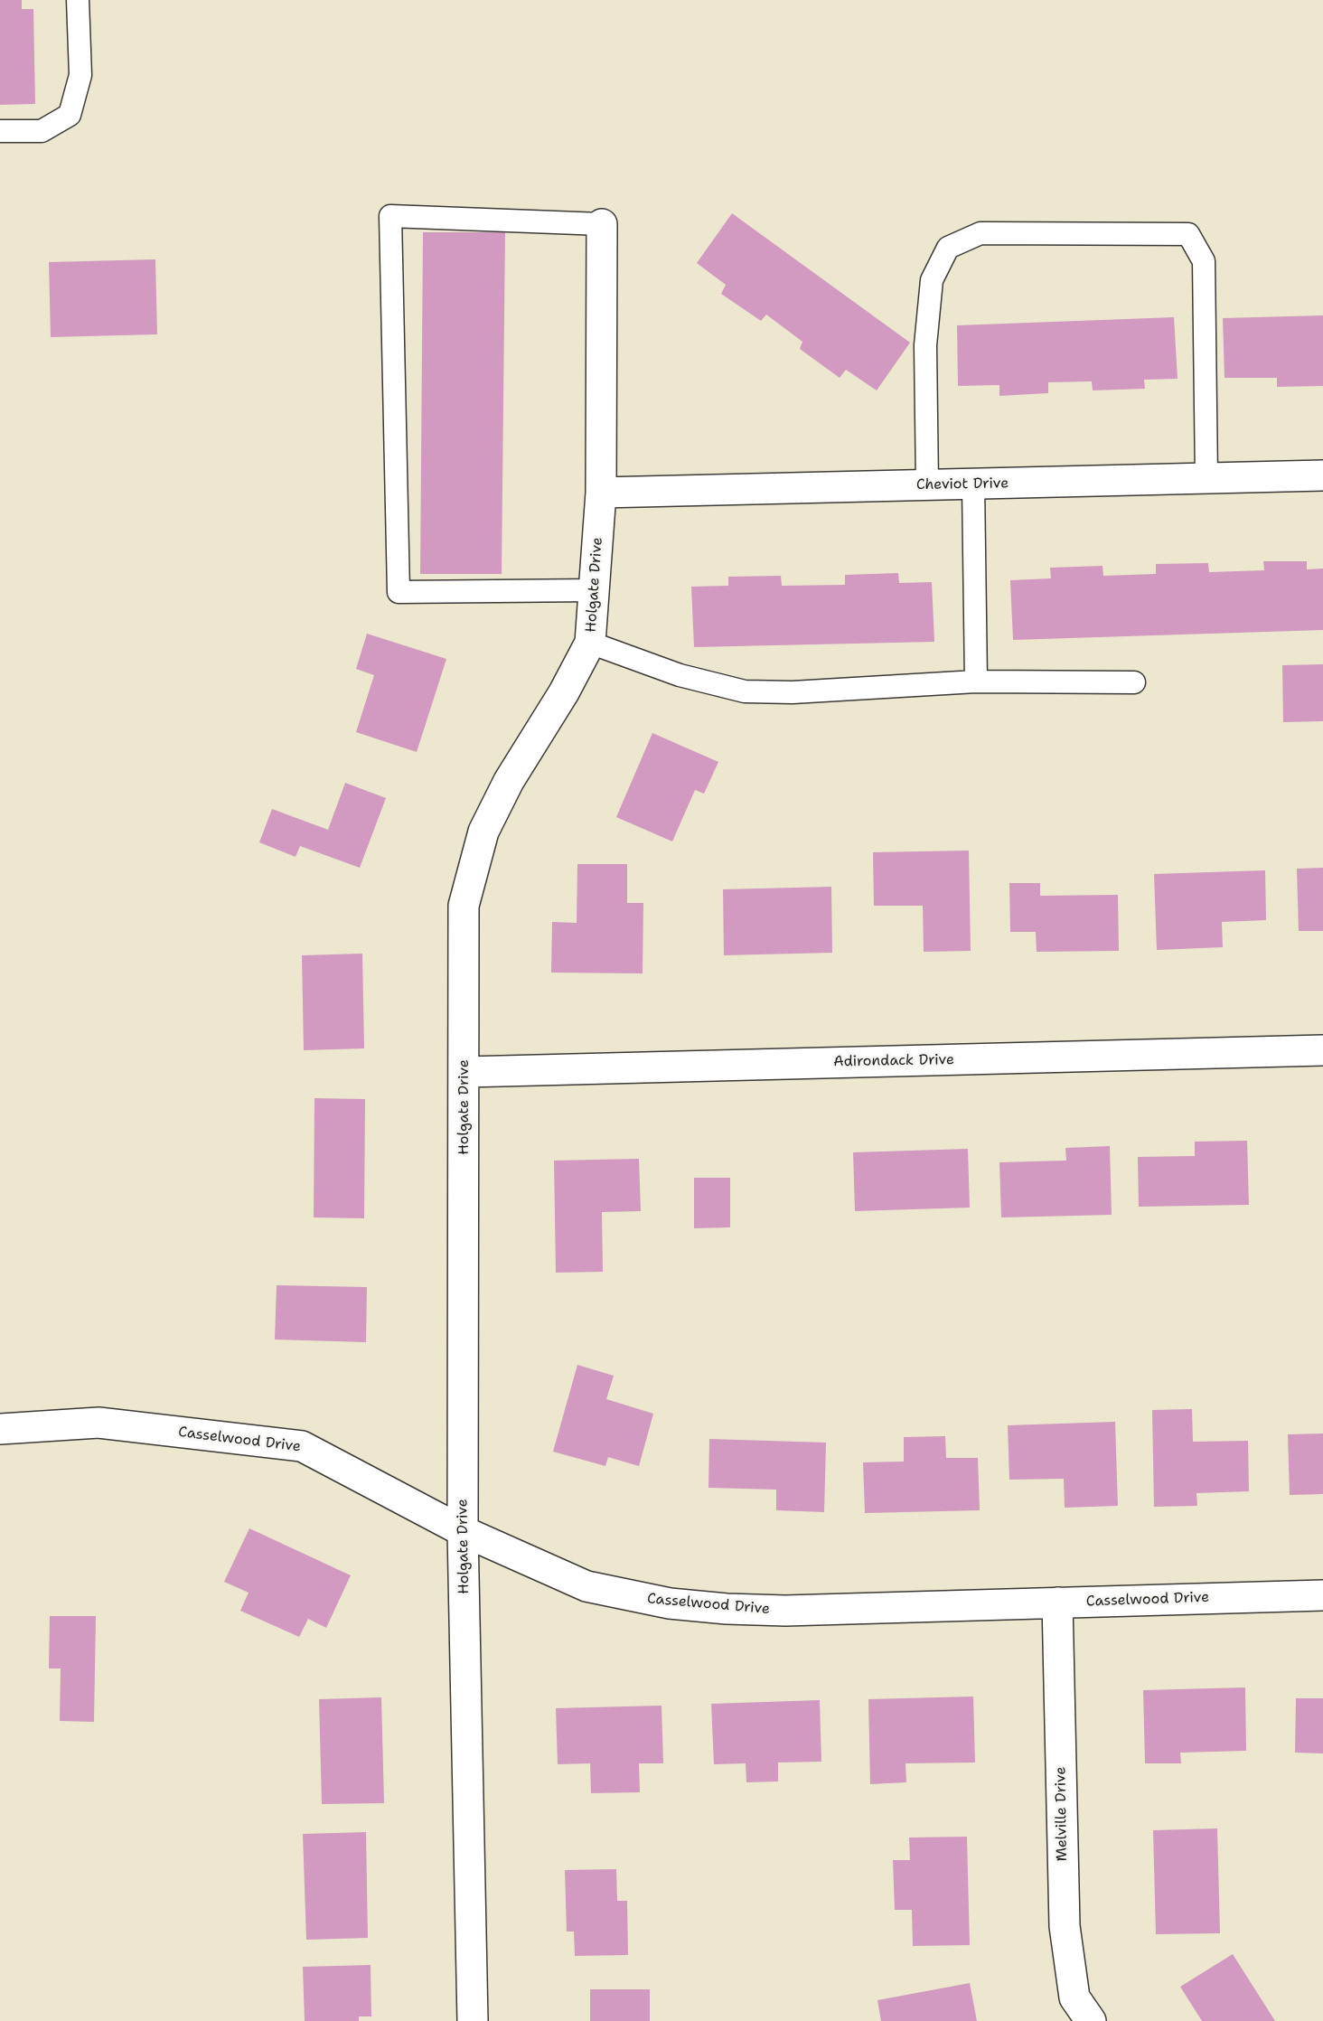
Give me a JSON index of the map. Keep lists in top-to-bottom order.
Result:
{
  "streets": {
    "street": [
      "Cheviot Drive",
      "Holgate Drive",
      "Adirondack Drive",
      "Casselwood Drive",
      "Melville Drive"
    ]
  },
  "crossings": [
    ["Cheviot Drive", "Holgate Drive"],
    ["Holgate Drive", "Adirondack Drive"],
    ["Holgate Drive", "Casselwood Drive"],
    ["Casselwood Drive", "Melville Drive"]
  ]
}
